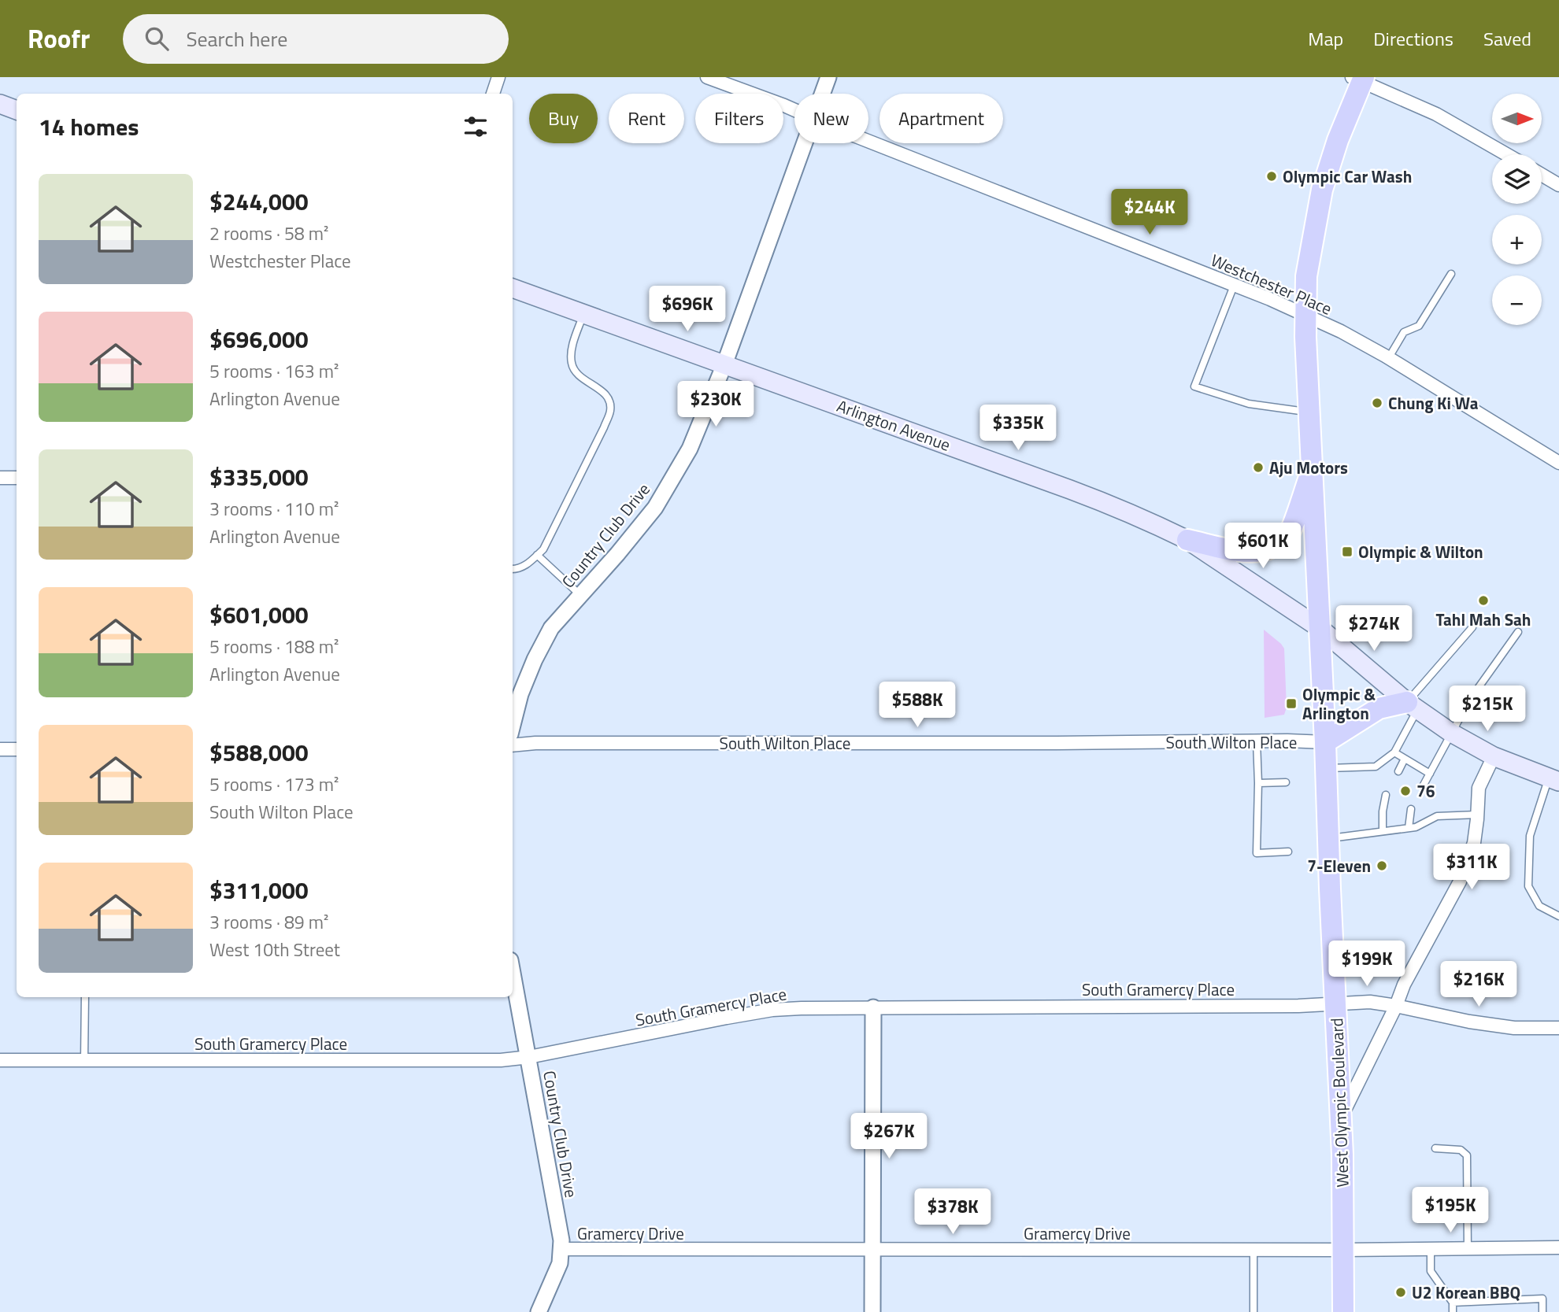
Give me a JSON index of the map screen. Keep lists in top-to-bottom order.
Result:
{
  "streets": {
    "main road": ["Arlington Avenue", "West Olympic Boulevard"],
    "street": [
      "Westchester Place",
      "Country Club Drive",
      "South Wilton Place",
      "South Gramercy Place",
      "Gramercy Drive"
    ]
  },
  "crossings": [
    ["Westchester Place", "West Olympic Boulevard"],
    ["Arlington Avenue", "Country Club Drive"],
    ["Arlington Avenue", "West Olympic Boulevard"],
    ["Country Club Drive", "South Gramercy Place"],
    ["Country Club Drive", "Gramercy Drive"],
    ["South Wilton Place", "West Olympic Boulevard"],
    ["South Gramercy Place", "West Olympic Boulevard"],
    ["West Olympic Boulevard", "Gramercy Drive"]
  ],
  "places": {
    "other": [
      "Olympic Car Wash",
      "Chung Ki Wa",
      "Aju Motors",
      "Tahl Mah Sah",
      "76",
      "7-Eleven",
      "U2 Korean BBQ"
    ],
    "transit": ["Olympic & Wilton", "Olympic & Arlington"]
  },
  "north": "right",
  "page": {
    "header": "Roofr",
    "search": "Search here",
    "nav": ["Map", "Directions", "Saved"],
    "map_buttons": ["+", "−"],
    "chip": [
      "Buy",
      "Rent",
      "Filters",
      "New",
      "Apartment"
    ],
    "heading": "14 homes",
    "list": [
      {
        "name": "$244,000",
        "note": "2 rooms · 58 m² · Westchester Place"
      },
      {
        "name": "$696,000",
        "note": "5 rooms · 163 m² · Arlington Avenue"
      },
      {
        "name": "$335,000",
        "note": "3 rooms · 110 m² · Arlington Avenue"
      },
      {
        "name": "$601,000",
        "note": "5 rooms · 188 m² · Arlington Avenue"
      },
      {
        "name": "$588,000",
        "note": "5 rooms · 173 m² · South Wilton Place"
      },
      {
        "name": "$311,000",
        "note": "3 rooms · 89 m² · West 10th Street"
      }
    ],
    "price": [
      "$244K",
      "$696K",
      "$230K",
      "$335K",
      "$601K",
      "$274K",
      "$588K",
      "$215K",
      "$311K",
      "$199K",
      "$216K",
      "$267K",
      "$195K",
      "$378K"
    ]
  }
}
